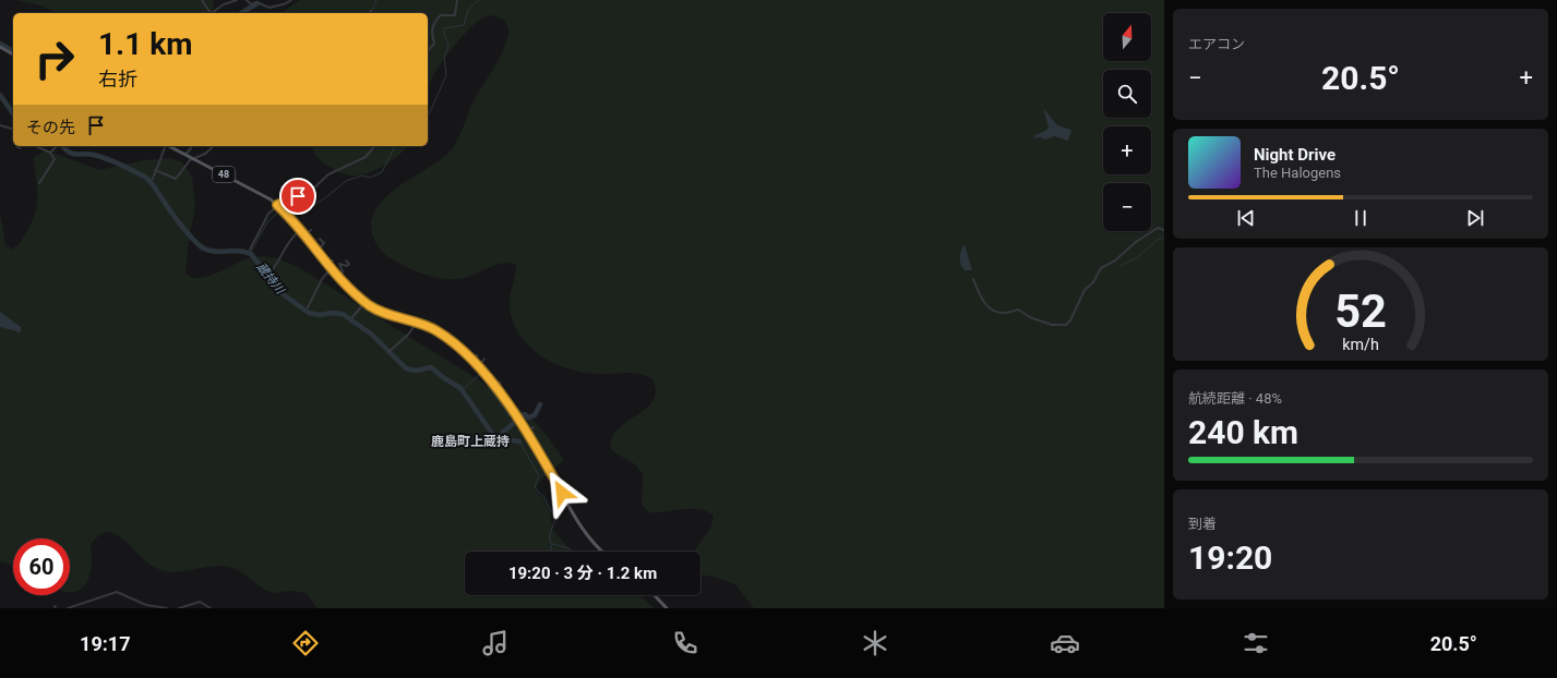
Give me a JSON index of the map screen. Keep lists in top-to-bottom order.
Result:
{
  "streets": {
    "main road": ["48"]
  },
  "districts": ["鹿島町上蔵持"],
  "water": ["蔵持川"],
  "north": "top",
  "page": {
    "tile": [
      "エアコン",
      ["航続距離 · 48%", "240 km"],
      ["到着", "19:20"]
    ],
    "map_buttons": ["+", "−"],
    "turn": ["1.1 km", "右折"],
    "heat": ["−", "20.5°", "+"],
    "then": "その先",
    "song": ["Night Drive", "The Halogens"],
    "limit": "60",
    "trip": "19:20 · 3 分 · 1.2 km",
    "tabs": ["19:17", "20.5°"],
    "gauge": ["52", "km/h"]
  }
}
